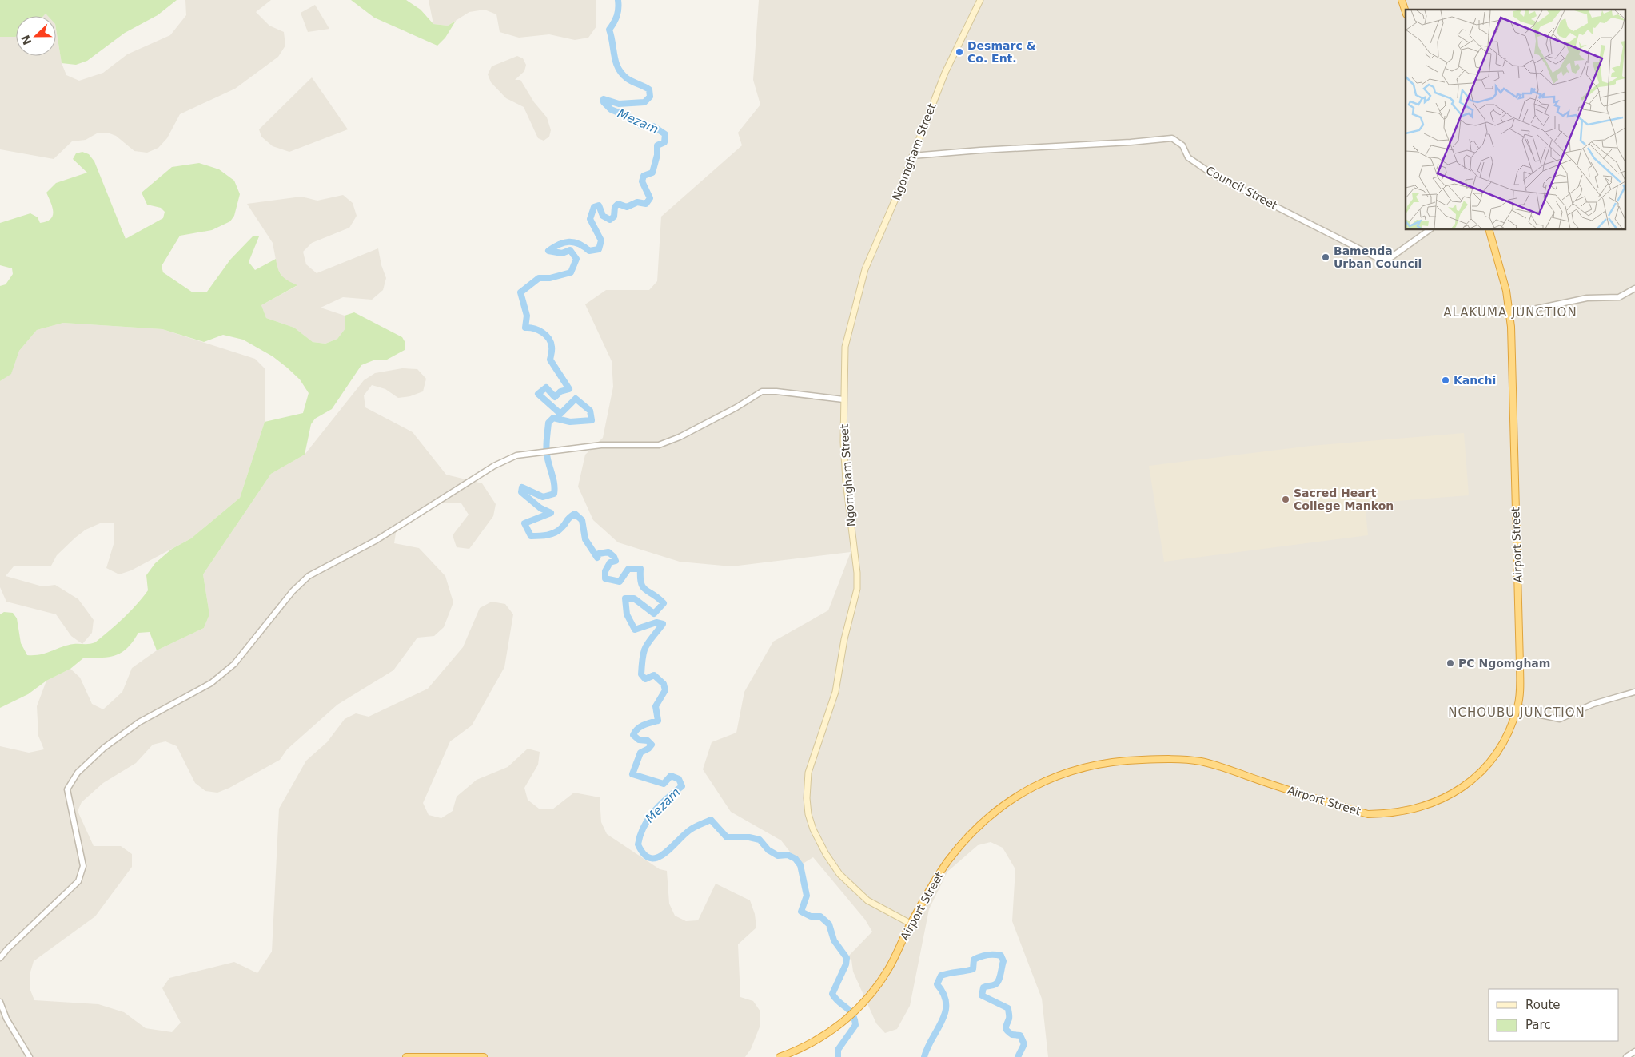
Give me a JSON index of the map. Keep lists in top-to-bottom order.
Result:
{
  "streets": {
    "highway": ["Airport Street"],
    "main road": ["Ngomgham Street"],
    "street": ["Council Street"]
  },
  "crossings": [
    ["Ngomgham Street", "Council Street"],
    ["Ngomgham Street", "Airport Street"]
  ],
  "districts": ["ALAKUMA JUNCTION", "NCHOUBU JUNCTION"],
  "water": ["Mezam"],
  "places": [
    "Desmarc & Co. Ent.",
    "Bamenda Urban Council",
    "Kanchi",
    "Sacred Heart College Mankon",
    "PC Ngomgham"
  ],
  "legend": ["Route", "Parc"],
  "north": "left"
}
